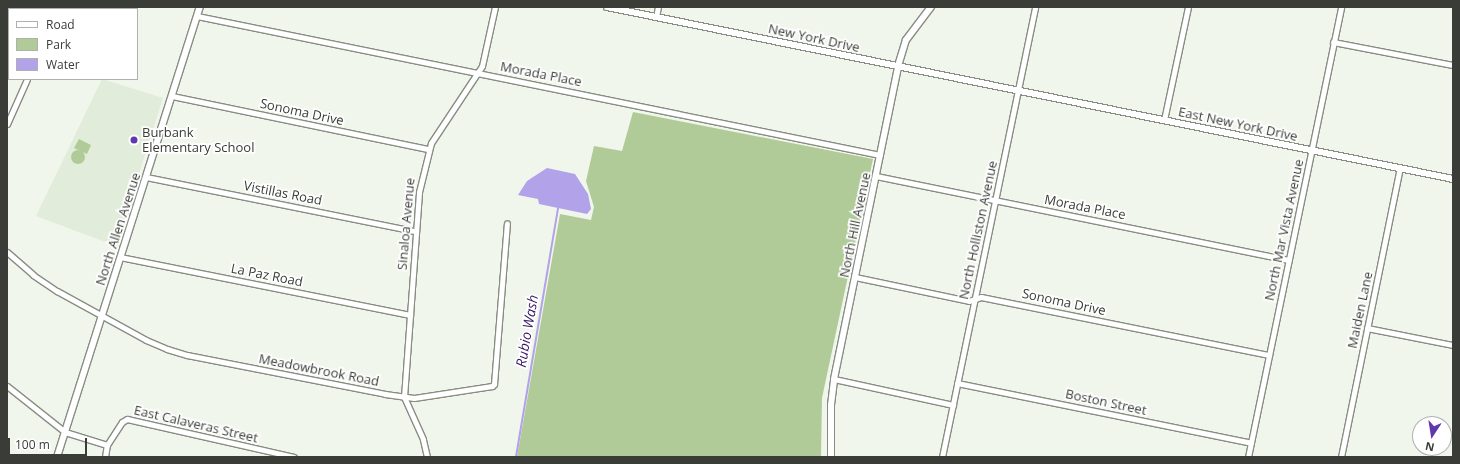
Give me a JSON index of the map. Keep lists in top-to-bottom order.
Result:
{
  "streets": {
    "street": [
      "New York Drive",
      "Morada Place",
      "Sonoma Drive",
      "East New York Drive",
      "Vistillas Road",
      "Sinaloa Avenue",
      "North Hill Avenue",
      "North Allen Avenue",
      "North Holliston Avenue",
      "North Mar Vista Avenue",
      "La Paz Road",
      "Maiden Lane",
      "Meadowbrook Road",
      "Boston Street",
      "East Calaveras Street"
    ]
  },
  "crossings": [
    ["New York Drive", "East New York Drive"],
    ["New York Drive", "North Hill Avenue"],
    ["New York Drive", "North Holliston Avenue"],
    ["Morada Place", "Sinaloa Avenue"],
    ["Morada Place", "North Hill Avenue"],
    ["Morada Place", "North Allen Avenue"],
    ["Morada Place", "North Holliston Avenue"],
    ["Morada Place", "North Mar Vista Avenue"],
    ["Sonoma Drive", "Sinaloa Avenue"],
    ["Sonoma Drive", "North Hill Avenue"],
    ["Sonoma Drive", "North Allen Avenue"],
    ["Sonoma Drive", "North Holliston Avenue"],
    ["Sonoma Drive", "North Mar Vista Avenue"],
    ["East New York Drive", "North Holliston Avenue"],
    ["East New York Drive", "North Mar Vista Avenue"],
    ["East New York Drive", "Maiden Lane"],
    ["Vistillas Road", "Sinaloa Avenue"],
    ["Vistillas Road", "North Allen Avenue"],
    ["Sinaloa Avenue", "La Paz Road"],
    ["Sinaloa Avenue", "Meadowbrook Road"],
    ["North Allen Avenue", "La Paz Road"],
    ["North Allen Avenue", "Meadowbrook Road"],
    ["North Holliston Avenue", "Boston Street"],
    ["North Mar Vista Avenue", "Boston Street"]
  ],
  "water": ["Rubio Wash"],
  "places": ["Burbank Elementary School"],
  "legend": ["Road", "Park", "Water"],
  "scale_bar": "100 m",
  "north": "bottom"
}
